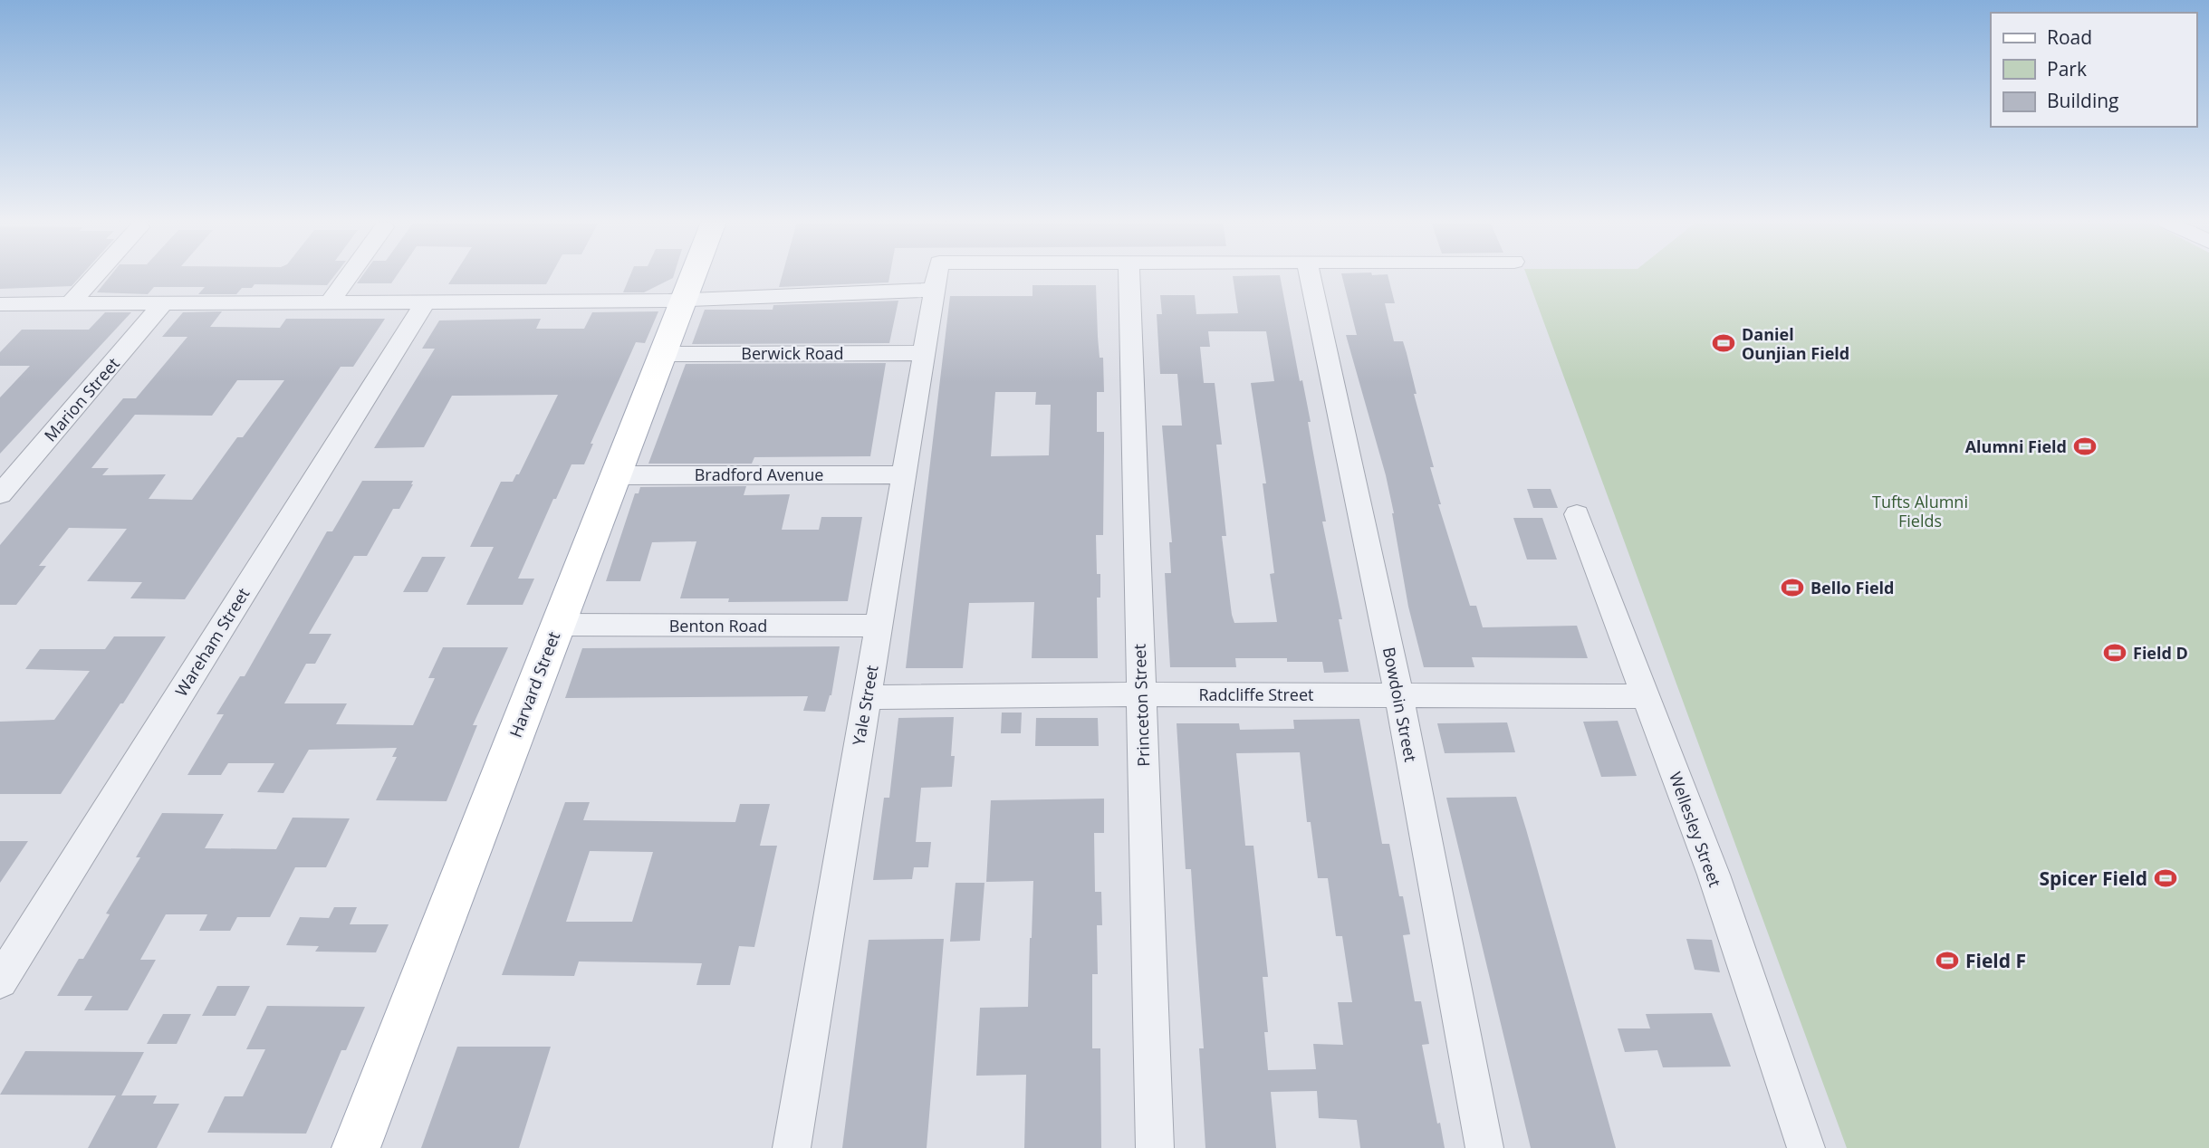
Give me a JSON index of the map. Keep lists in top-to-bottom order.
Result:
{
  "streets": {
    "main road": ["Harvard Street"],
    "street": [
      "Berwick Road",
      "Marion Street",
      "Bradford Avenue",
      "Benton Road",
      "Wareham Street",
      "Radcliffe Street",
      "Bowdoin Street",
      "Yale Street",
      "Princeton Street",
      "Wellesley Street"
    ]
  },
  "crossings": [
    ["Berwick Road", "Harvard Street"],
    ["Berwick Road", "Yale Street"],
    ["Bradford Avenue", "Harvard Street"],
    ["Bradford Avenue", "Yale Street"],
    ["Benton Road", "Harvard Street"],
    ["Benton Road", "Yale Street"],
    ["Radcliffe Street", "Bowdoin Street"],
    ["Radcliffe Street", "Yale Street"],
    ["Radcliffe Street", "Princeton Street"],
    ["Radcliffe Street", "Wellesley Street"]
  ],
  "parks": ["Tufts Alumni Fields"],
  "places": {
    "sports": [
      "Daniel Ounjian Field",
      "Alumni Field",
      "Bello Field",
      "Field D",
      "Spicer Field",
      "Field F"
    ]
  },
  "legend": ["Road", "Park", "Building"]
}
